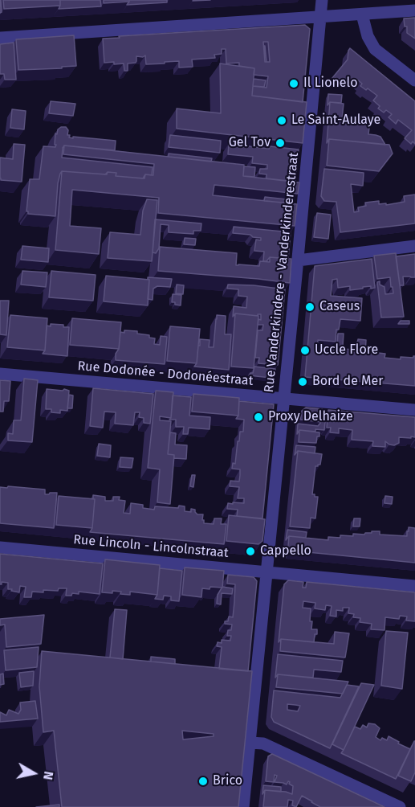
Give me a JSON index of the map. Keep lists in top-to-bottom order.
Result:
{
  "streets": {
    "street": ["Rue Vanderkindere - Vanderkinderestraat", "Rue Dodonée - Dodonéestraat", "Rue Lincoln - Lincolnstraat"]
  },
  "crossings": [
    ["Rue Vanderkindere - Vanderkinderestraat", "Rue Dodonée - Dodonéestraat"],
    ["Rue Vanderkindere - Vanderkinderestraat", "Rue Lincoln - Lincolnstraat"]
  ],
  "places": [
    "Il Lionelo",
    "Le Saint-Aulaye",
    "Gel Tov",
    "Caseus",
    "Uccle Flore",
    "Bord de Mer",
    "Proxy Delhaize",
    "Cappello",
    "Brico"
  ],
  "north": "right"
}
